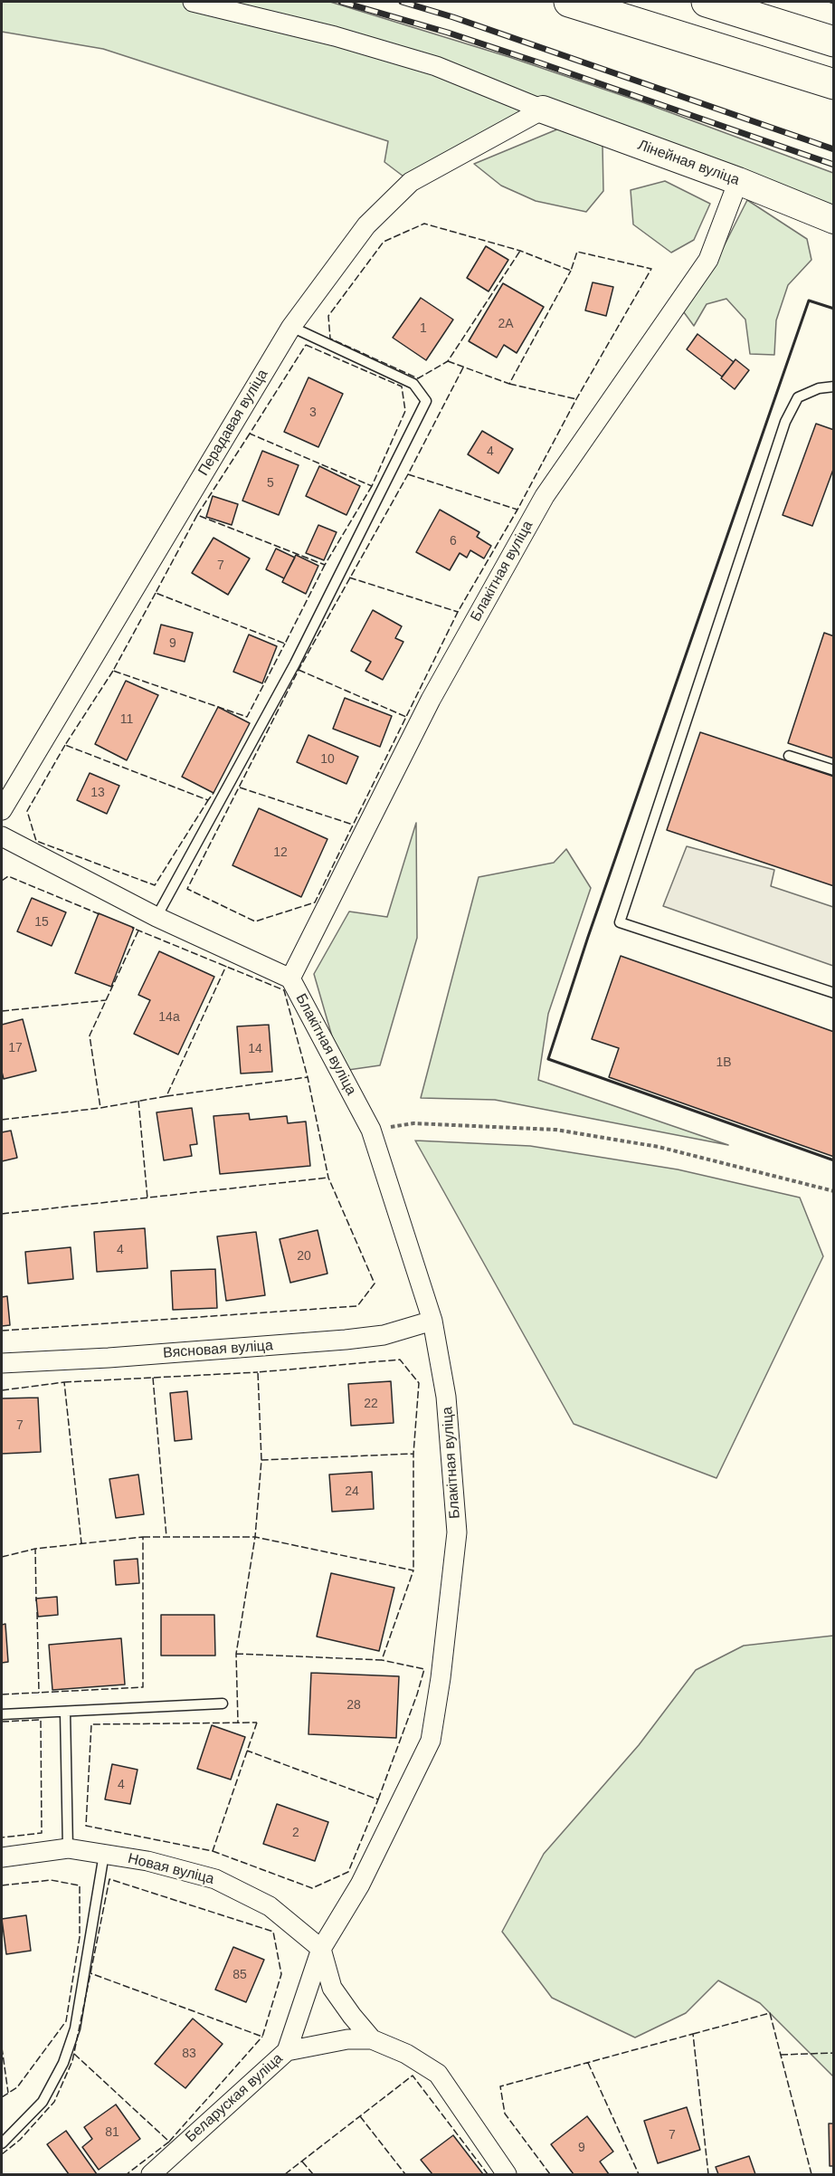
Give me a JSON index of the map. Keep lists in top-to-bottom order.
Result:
{
  "streets": {
    "street": [
      "Лінейная вуліца",
      "Перадавая вуліца",
      "Блакітная вуліца",
      "Вясновая вуліца",
      "Новая вуліца",
      "Беларуская вуліца"
    ]
  },
  "crossings": [
    ["Лінейная вуліца", "Перадавая вуліца"],
    ["Лінейная вуліца", "Блакітная вуліца"],
    ["Блакітная вуліца", "Вясновая вуліца"],
    ["Блакітная вуліца", "Новая вуліца"],
    ["Блакітная вуліца", "Беларуская вуліца"],
    ["Новая вуліца", "Беларуская вуліца"]
  ],
  "house_numbers": [
    "2А",
    "1",
    "3",
    "4",
    "5",
    "6",
    "7",
    "9",
    "11",
    "10",
    "13",
    "12",
    "15",
    "14а",
    "17",
    "14",
    "1В",
    "4",
    "20",
    "22",
    "7",
    "24",
    "28",
    "4",
    "2",
    "85",
    "83",
    "81",
    "7",
    "9"
  ]
}
